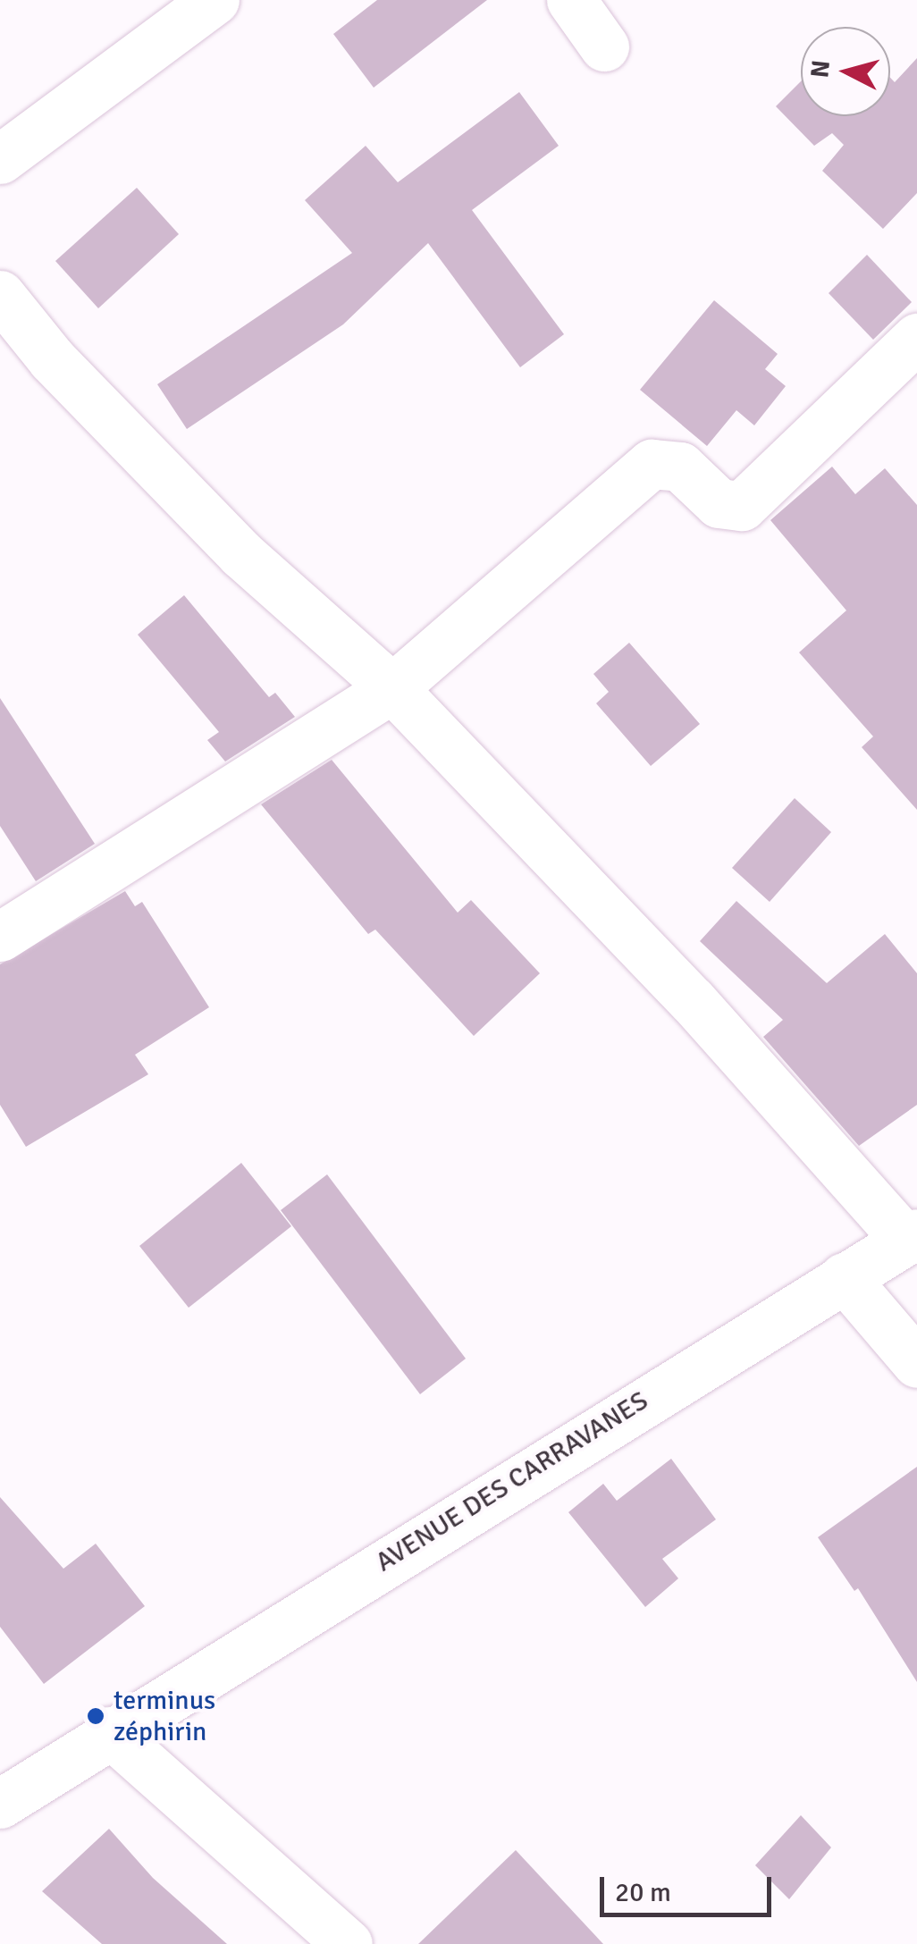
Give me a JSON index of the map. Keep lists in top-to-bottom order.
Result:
{
  "streets": {
    "street": ["AVENUE DES CARRAVANES"]
  },
  "places": ["terminus zéphirin"],
  "scale_bar": "20 m",
  "north": "left"
}
